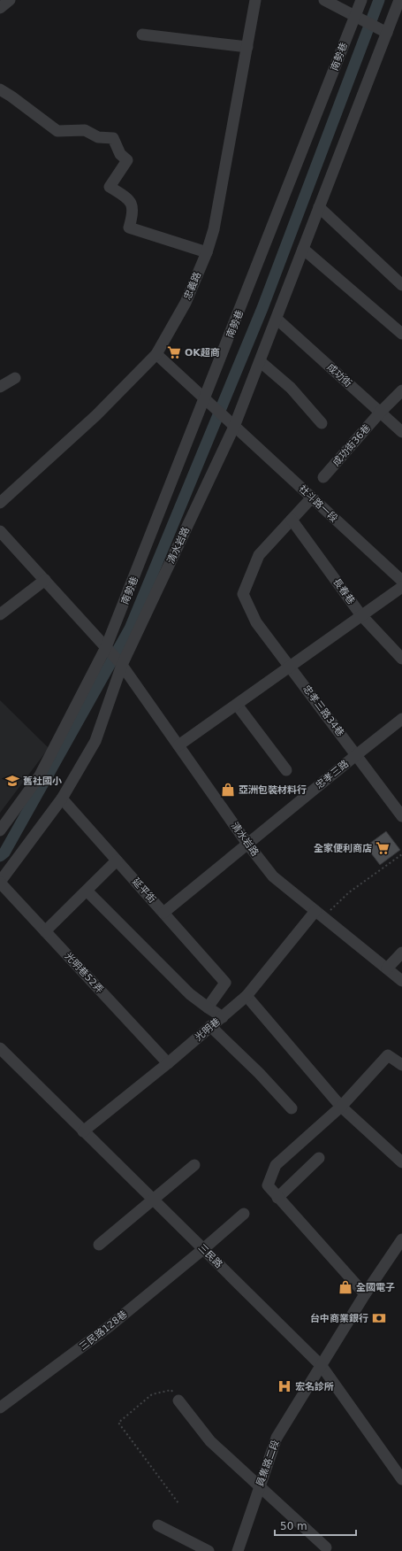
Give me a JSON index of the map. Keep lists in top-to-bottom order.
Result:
{
  "streets": {
    "street": [
      "南勢巷",
      "忠義路",
      "成功街",
      "成功街36巷",
      "社斗路一段",
      "清水岩路",
      "長春巷",
      "忠孝三路34巷",
      "忠孝三路",
      "延平街",
      "光明巷52弄",
      "光明巷",
      "三民路",
      "三民路128巷",
      "員集路二段"
    ]
  },
  "crossings": [
    ["南勢巷", "社斗路一段"],
    ["成功街", "成功街36巷"],
    ["成功街", "清水岩路"],
    ["社斗路一段", "清水岩路"],
    ["社斗路一段", "忠孝三路34巷"],
    ["清水岩路", "忠孝三路"],
    ["清水岩路", "延平街"],
    ["清水岩路", "光明巷52弄"],
    ["清水岩路", "光明巷"],
    ["長春巷", "忠孝三路34巷"],
    ["忠孝三路34巷", "忠孝三路"],
    ["忠孝三路", "延平街"],
    ["光明巷52弄", "光明巷"],
    ["光明巷", "三民路"],
    ["三民路", "三民路128巷"],
    ["三民路", "員集路二段"]
  ],
  "places": {
    "supermarket": ["OK超商", "全家便利商店"],
    "school or university": ["舊社國小"],
    "shop": ["亞洲包裝材料行", "全國電子"],
    "bank": ["台中商業銀行"],
    "hospital": ["宏名診所"]
  },
  "scale_bar": "50 m"
}
